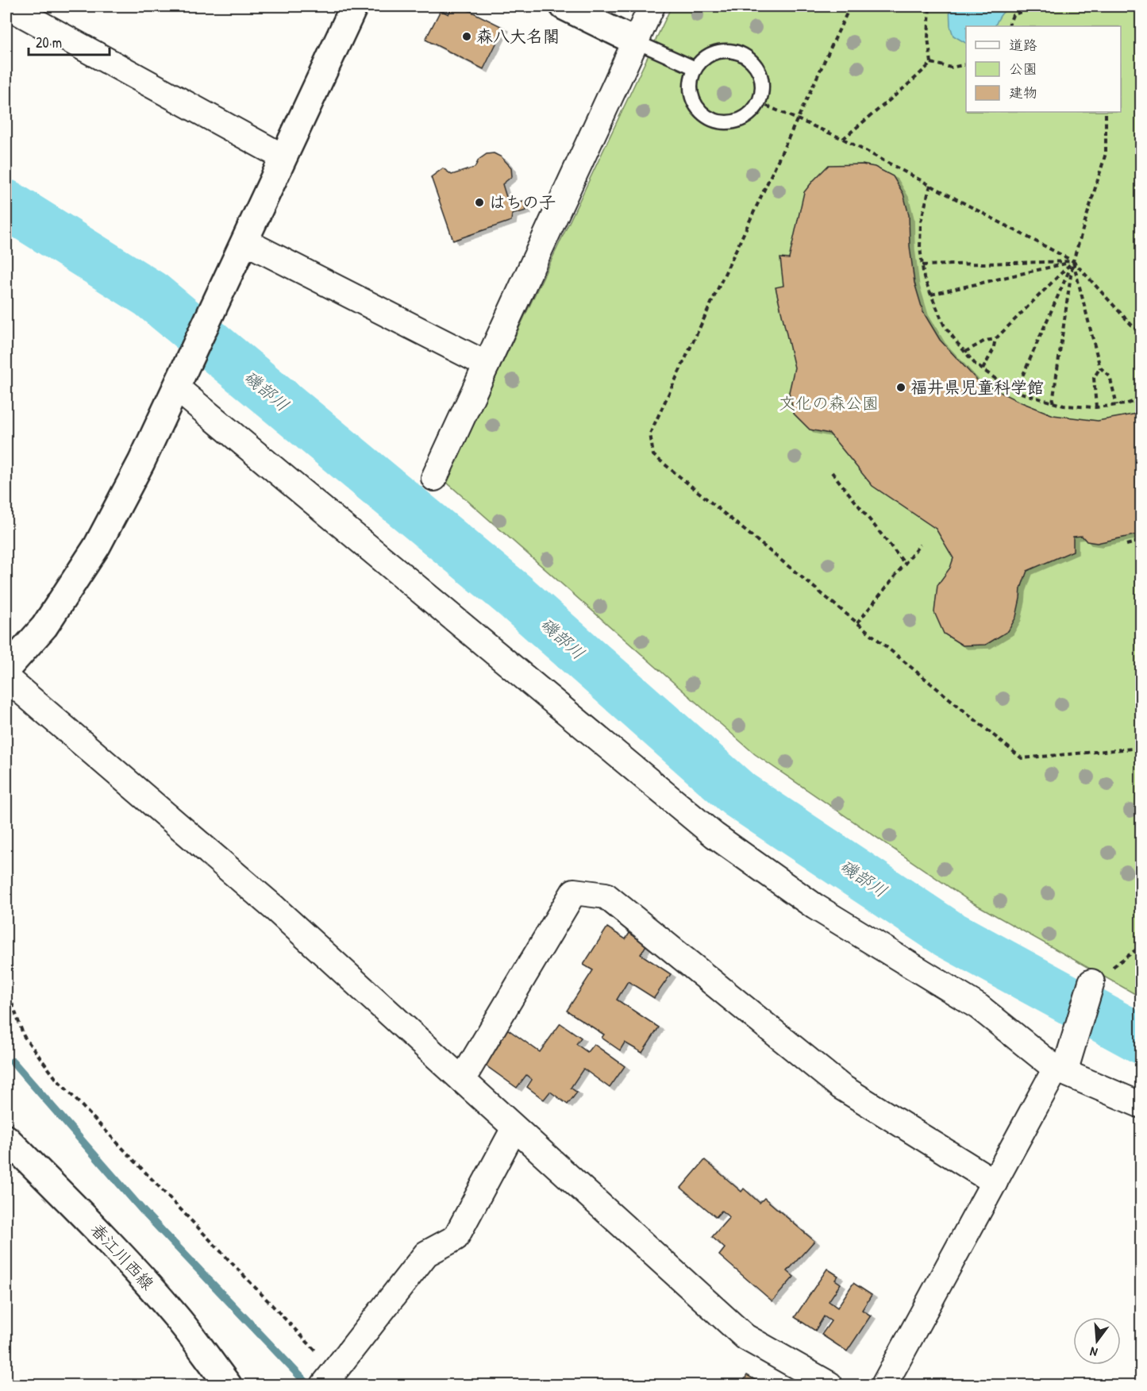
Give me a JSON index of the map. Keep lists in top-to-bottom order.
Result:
{
  "streets": {
    "street": ["春江川西線"]
  },
  "water": ["磯部川"],
  "parks": ["文化の森公園"],
  "places": ["森八大名閣", "はちの子", "福井県児童科学館"],
  "legend": ["道路", "公園", "建物"],
  "scale_bar": "20 m",
  "north": "bottom"
}
